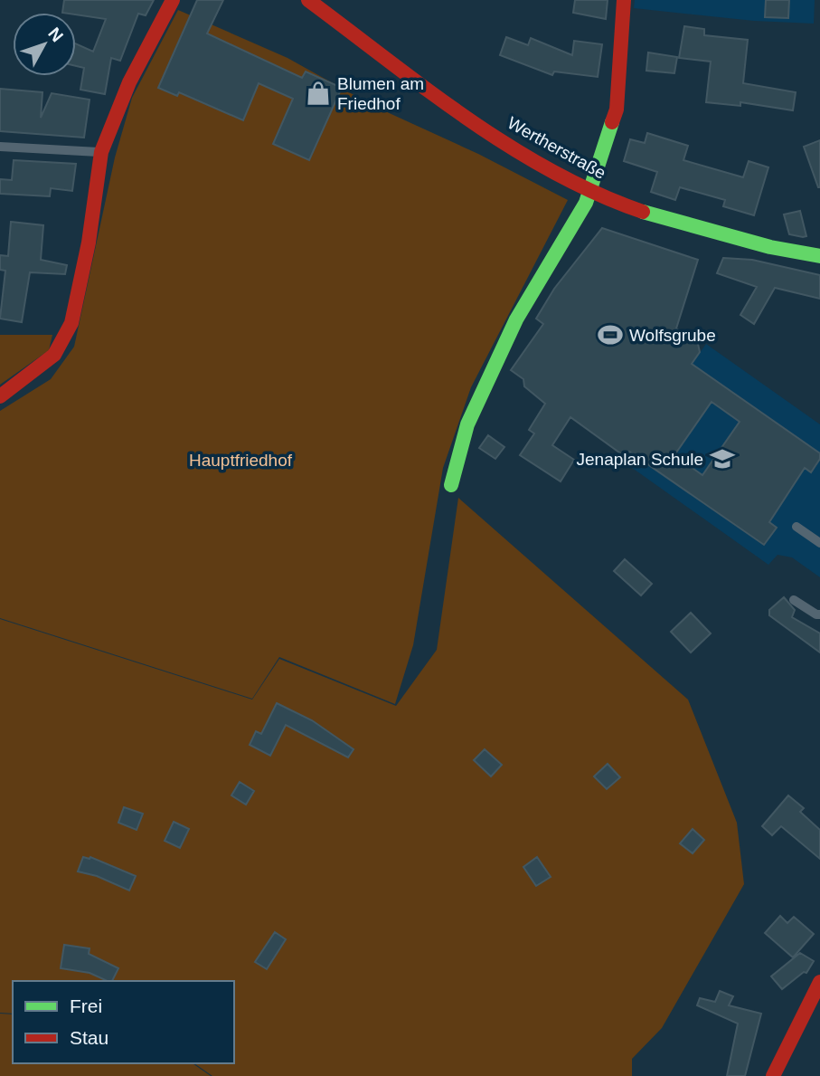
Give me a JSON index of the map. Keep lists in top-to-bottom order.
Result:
{
  "streets": {
    "street": ["Wertherstraße"]
  },
  "parks": ["Hauptfriedhof"],
  "places": {
    "shop": ["Blumen am Friedhof"],
    "sports": ["Wolfsgrube"],
    "school or university": ["Jenaplan Schule"]
  },
  "legend": ["Frei", "Stau"],
  "north": "top right"
}
